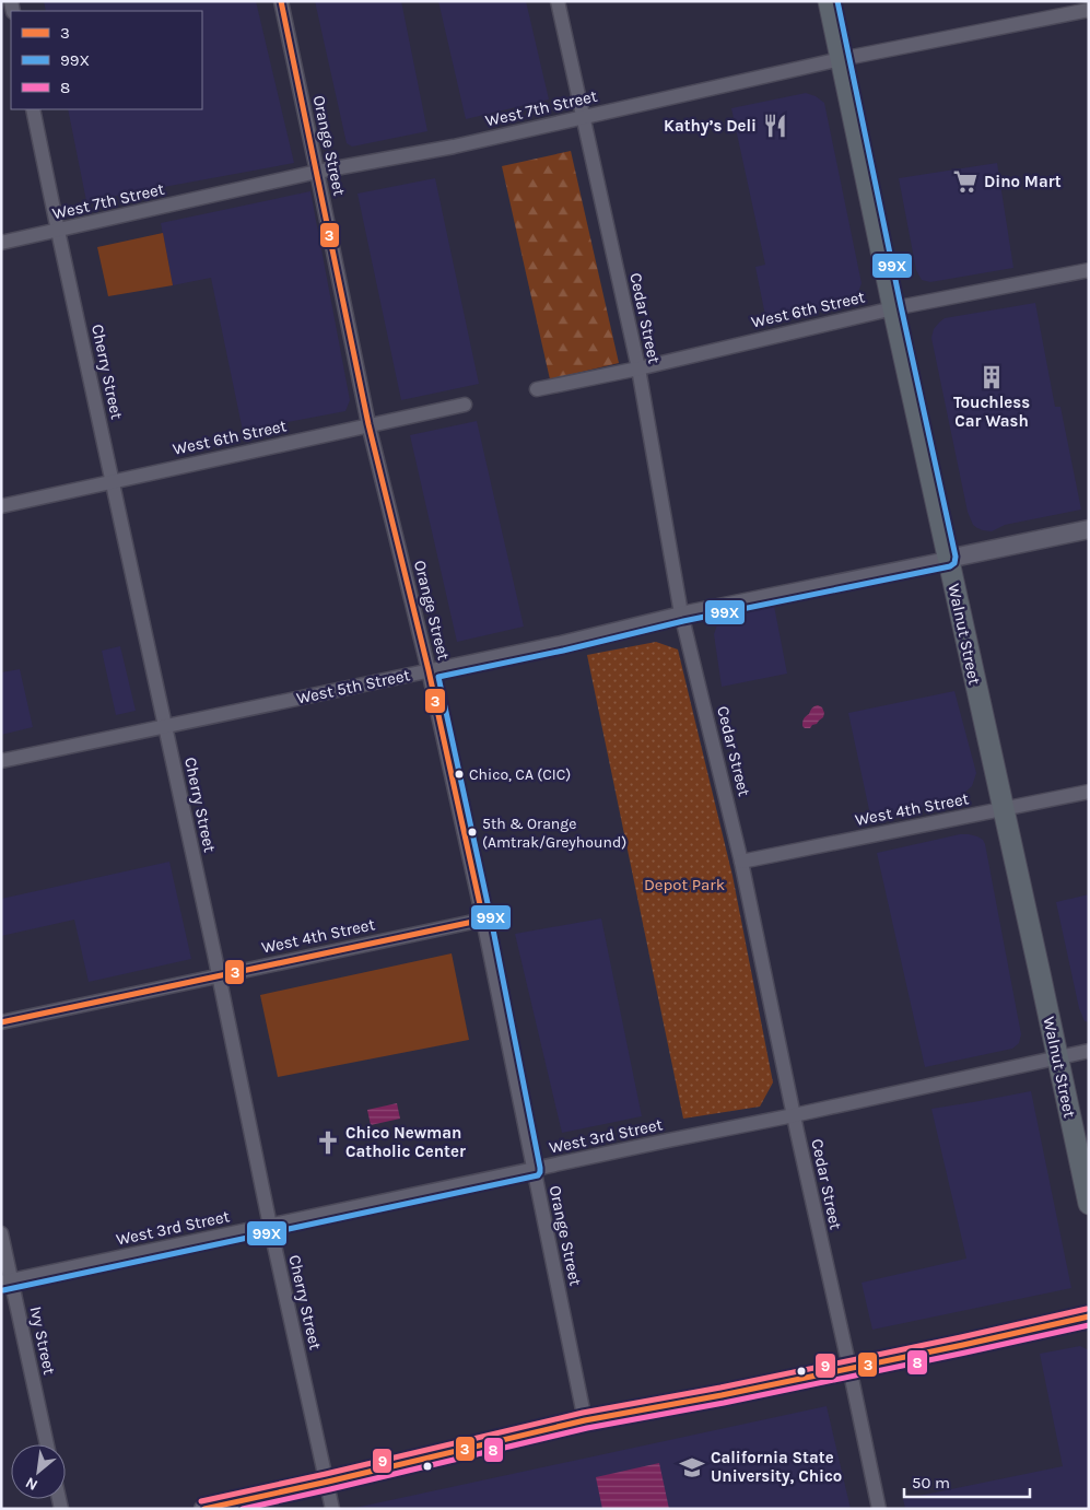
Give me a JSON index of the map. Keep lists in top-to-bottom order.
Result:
{
  "streets": {
    "main road": ["Walnut Street"],
    "street": [
      "West 7th Street",
      "Orange Street",
      "West 6th Street",
      "Cedar Street",
      "Cherry Street",
      "West 5th Street",
      "West 4th Street",
      "West 3rd Street",
      "Ivy Street"
    ]
  },
  "crossings": [
    ["West 7th Street", "Orange Street"],
    ["West 7th Street", "Cedar Street"],
    ["West 7th Street", "Cherry Street"],
    ["West 7th Street", "Walnut Street"],
    ["Orange Street", "West 6th Street"],
    ["Orange Street", "West 5th Street"],
    ["Orange Street", "West 4th Street"],
    ["Orange Street", "West 3rd Street"],
    ["West 6th Street", "Cedar Street"],
    ["West 6th Street", "Cherry Street"],
    ["West 6th Street", "Walnut Street"],
    ["Cedar Street", "West 5th Street"],
    ["Cedar Street", "West 4th Street"],
    ["Cedar Street", "West 3rd Street"],
    ["Cherry Street", "West 5th Street"],
    ["Cherry Street", "West 4th Street"],
    ["Cherry Street", "West 3rd Street"],
    ["Walnut Street", "West 5th Street"],
    ["Walnut Street", "West 4th Street"],
    ["Walnut Street", "West 3rd Street"],
    ["West 3rd Street", "Ivy Street"]
  ],
  "parks": ["Depot Park"],
  "places": {
    "restaurant": ["Kathy’s Deli"],
    "supermarket": ["Dino Mart"],
    "building": ["Touchless Car Wash"],
    "other": ["Chico, CA (CIC)", "5th & Orange (Amtrak/Greyhound)"],
    "church": ["Chico Newman Catholic Center"],
    "school or university": ["California State University, Chico"]
  },
  "lines": [
    "transit line 3",
    "transit line 99X",
    "transit line 9",
    "transit line 8"
  ],
  "legend": ["3", "99X", "8"],
  "scale_bar": "50 m",
  "north": "bottom left"
}
